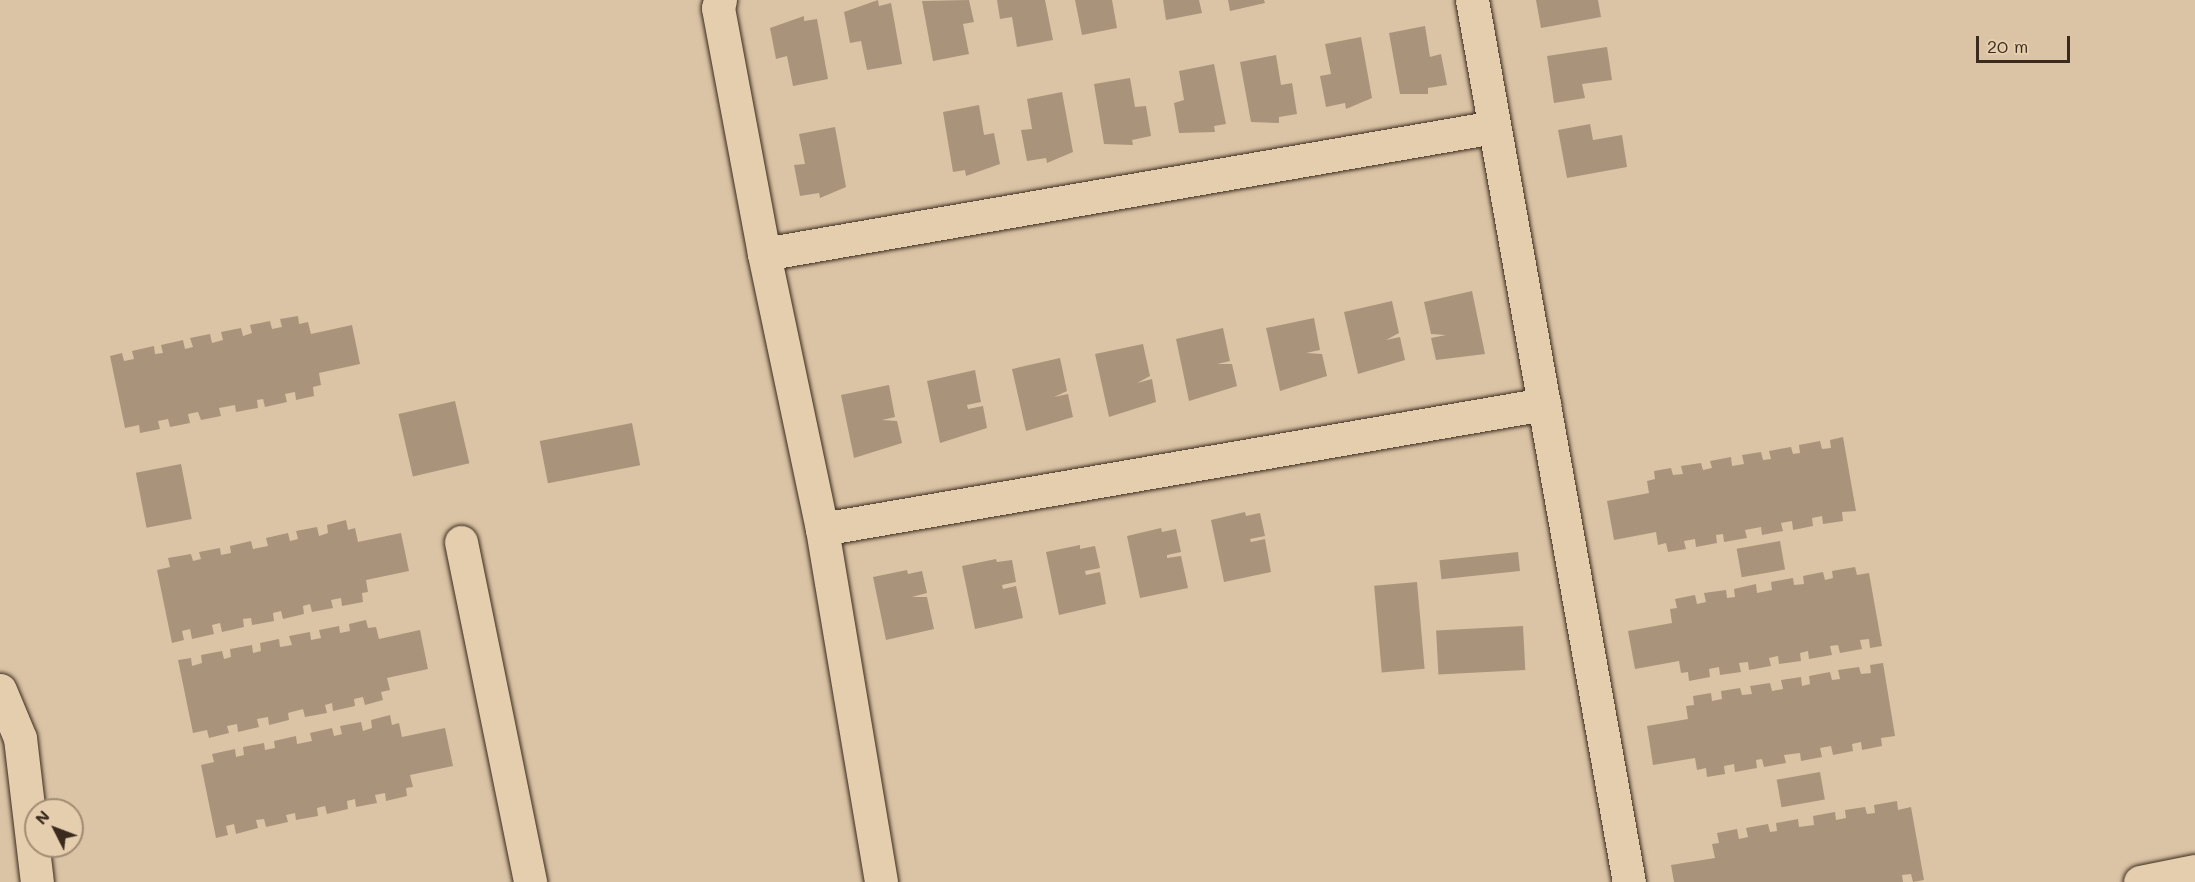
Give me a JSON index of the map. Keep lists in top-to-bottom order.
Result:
{
  "scale_bar": "20 m",
  "north": "top left"
}
